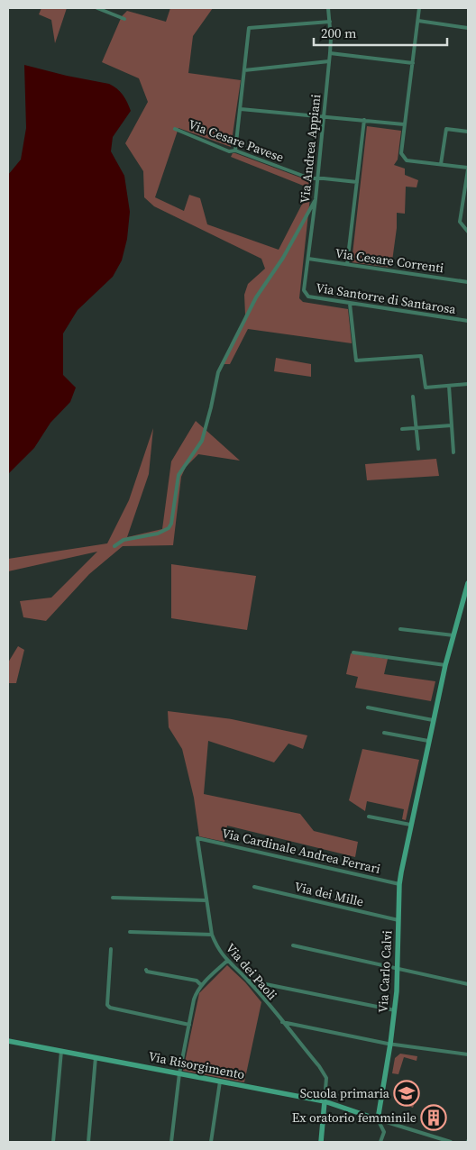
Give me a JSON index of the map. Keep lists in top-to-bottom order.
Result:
{
  "streets": {
    "street": [
      "Via Cesare Pavese",
      "Via Andrea Appiani",
      "Via Cesare Correnti",
      "Via Santorre di Santarosa",
      "Via Cardinale Andrea Ferrari",
      "Via dei Mille",
      "Via dei Paoli",
      "Via Carlo Calvi",
      "Via Risorgimento"
    ]
  },
  "crossings": [
    ["Via Cesare Pavese", "Via Andrea Appiani"],
    ["Via Andrea Appiani", "Via Cesare Correnti"],
    ["Via Andrea Appiani", "Via Santorre di Santarosa"],
    ["Via Cardinale Andrea Ferrari", "Via dei Paoli"],
    ["Via Cardinale Andrea Ferrari", "Via Carlo Calvi"],
    ["Via dei Mille", "Via Carlo Calvi"],
    ["Via dei Paoli", "Via Risorgimento"],
    ["Via Carlo Calvi", "Via Risorgimento"]
  ],
  "places": {
    "school or university": ["Scuola primaria"],
    "building": ["Ex oratorio femminile"]
  },
  "scale_bar": "200 m"
}
